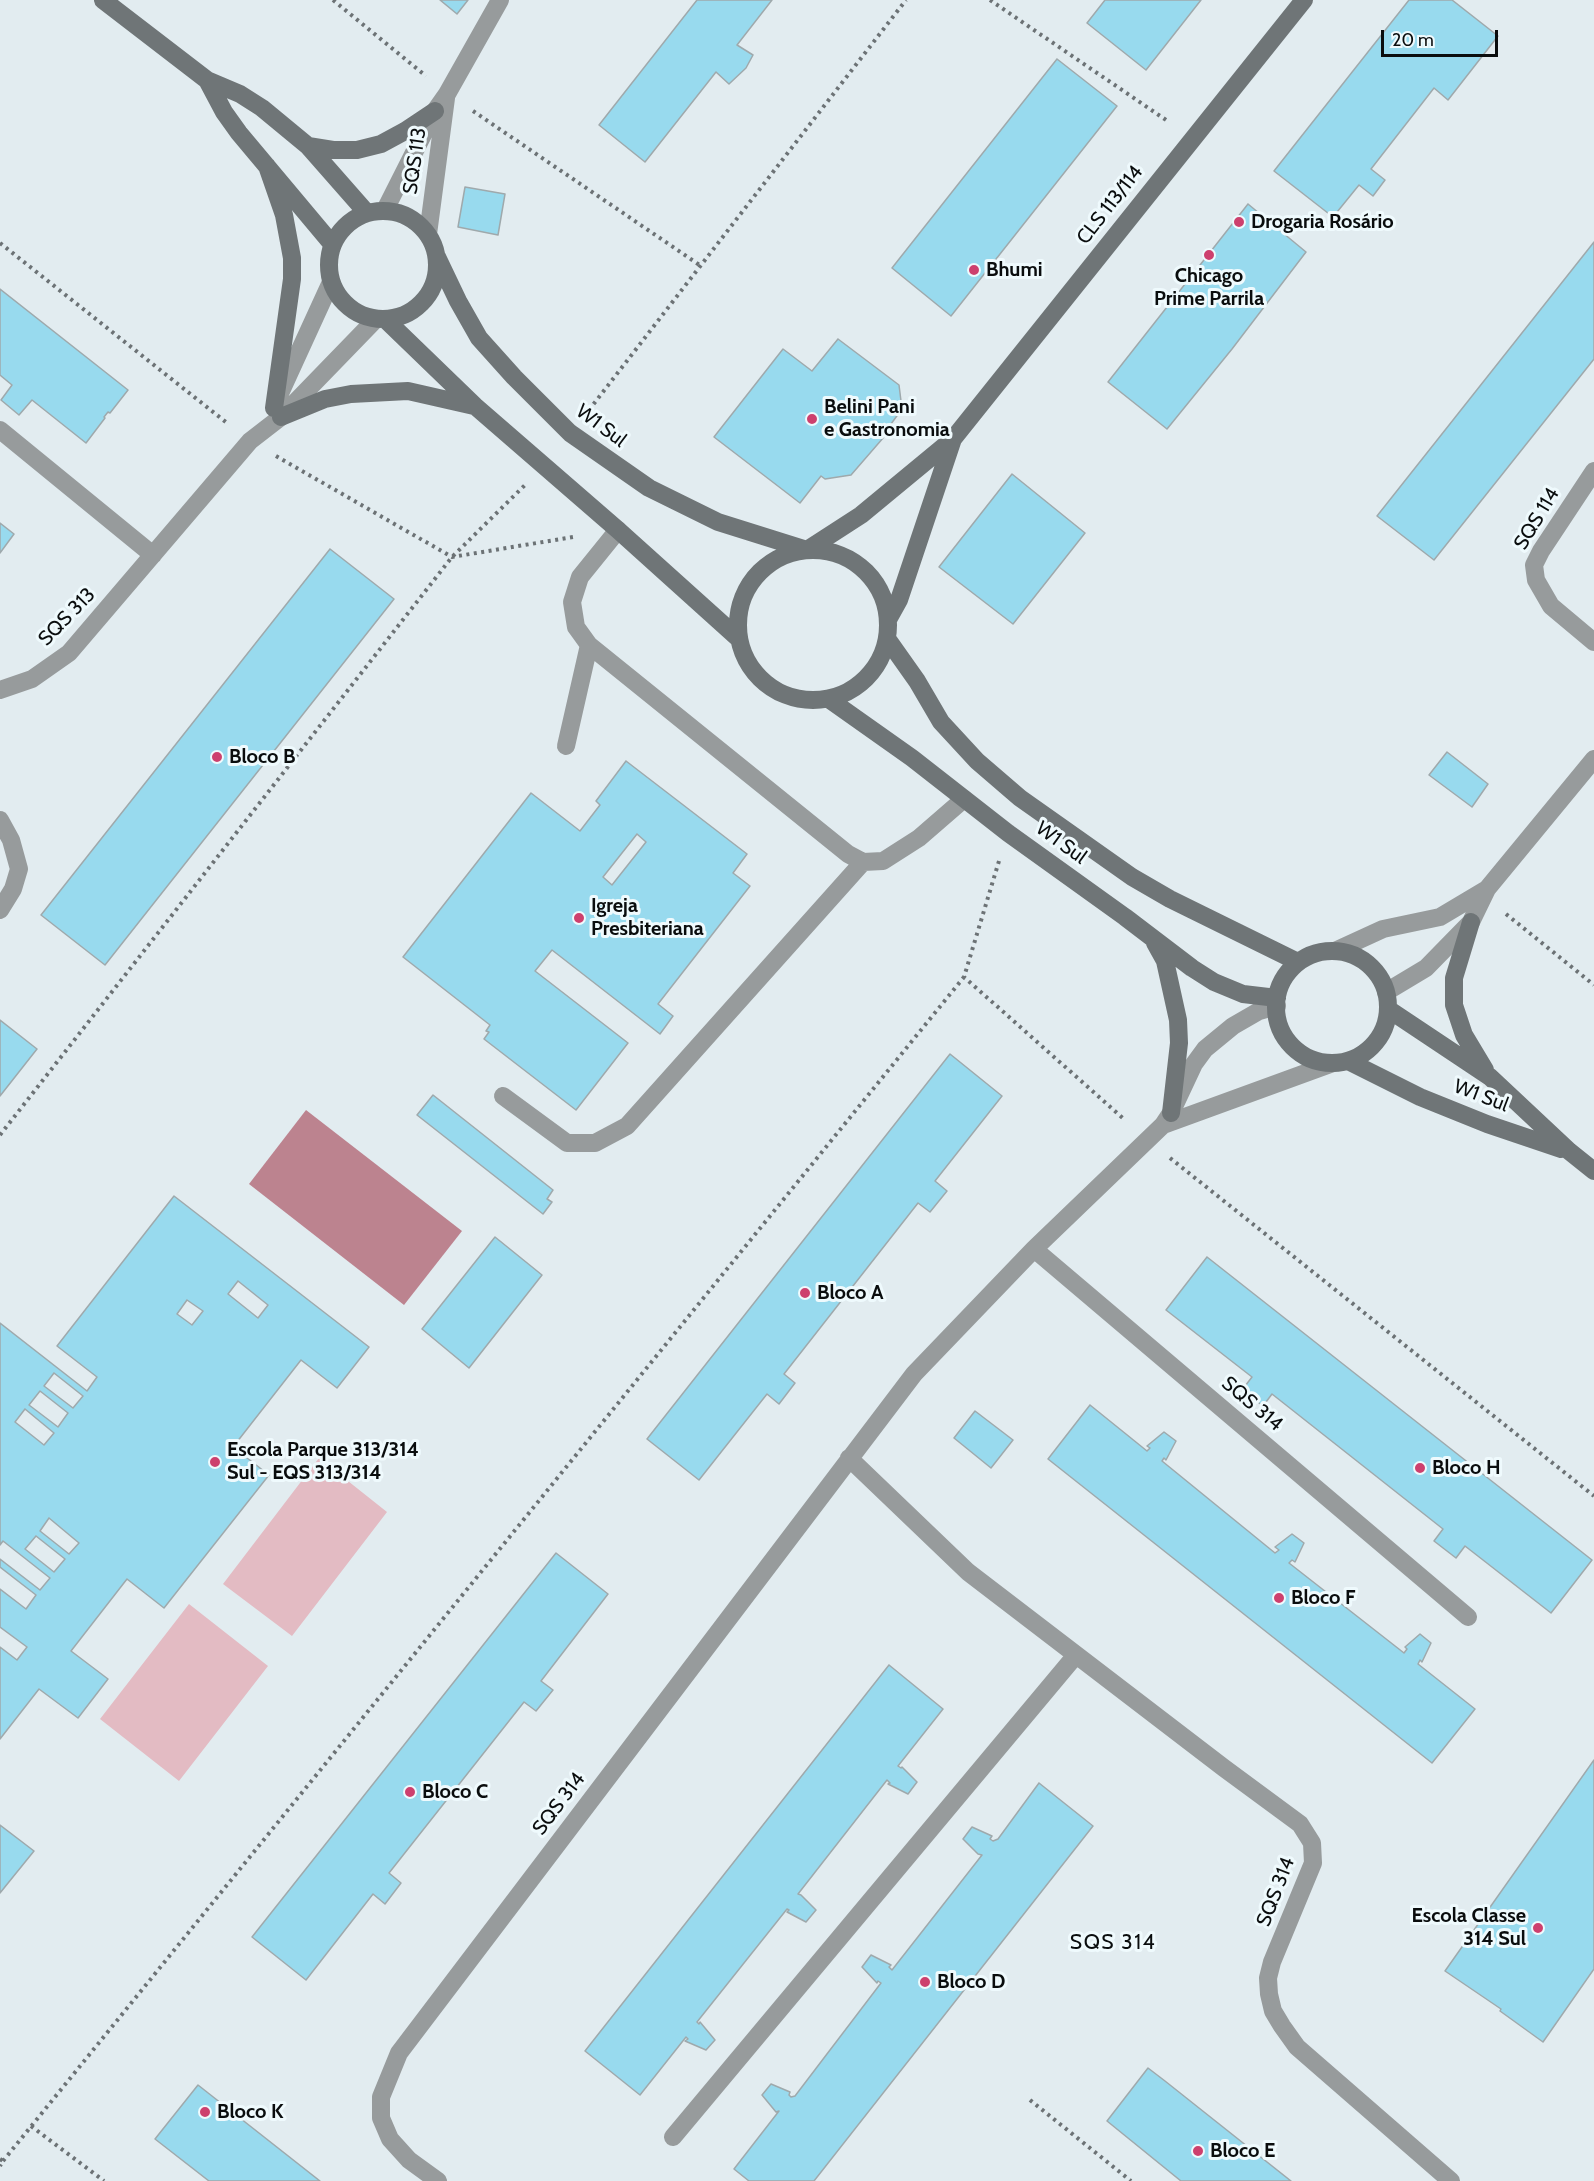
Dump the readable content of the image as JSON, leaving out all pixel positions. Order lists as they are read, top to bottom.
{
  "streets": {
    "street": [
      "SQS 113",
      "CLS 113/114",
      "W1 Sul",
      "SQS 114",
      "SQS 313",
      "SQS 314"
    ]
  },
  "crossings": [
    ["SQS 113", "W1 Sul"],
    ["SQS 113", "SQS 313"],
    ["CLS 113/114", "W1 Sul"],
    ["W1 Sul", "SQS 313"],
    ["W1 Sul", "SQS 314"]
  ],
  "districts": ["SQS 314"],
  "places": [
    "Drogaria Rosário",
    "Chicago Prime Parrila",
    "Bhumi",
    "Belini Pani e Gastronomia",
    "Bloco B",
    "Igreja Presbiteriana",
    "Bloco A",
    "Escola Parque 313/314 Sul - EQS 313/314",
    "Bloco H",
    "Bloco F",
    "Bloco C",
    "Escola Classe 314 Sul",
    "Bloco D",
    "Bloco K",
    "Bloco E"
  ],
  "scale_bar": "20 m"
}
